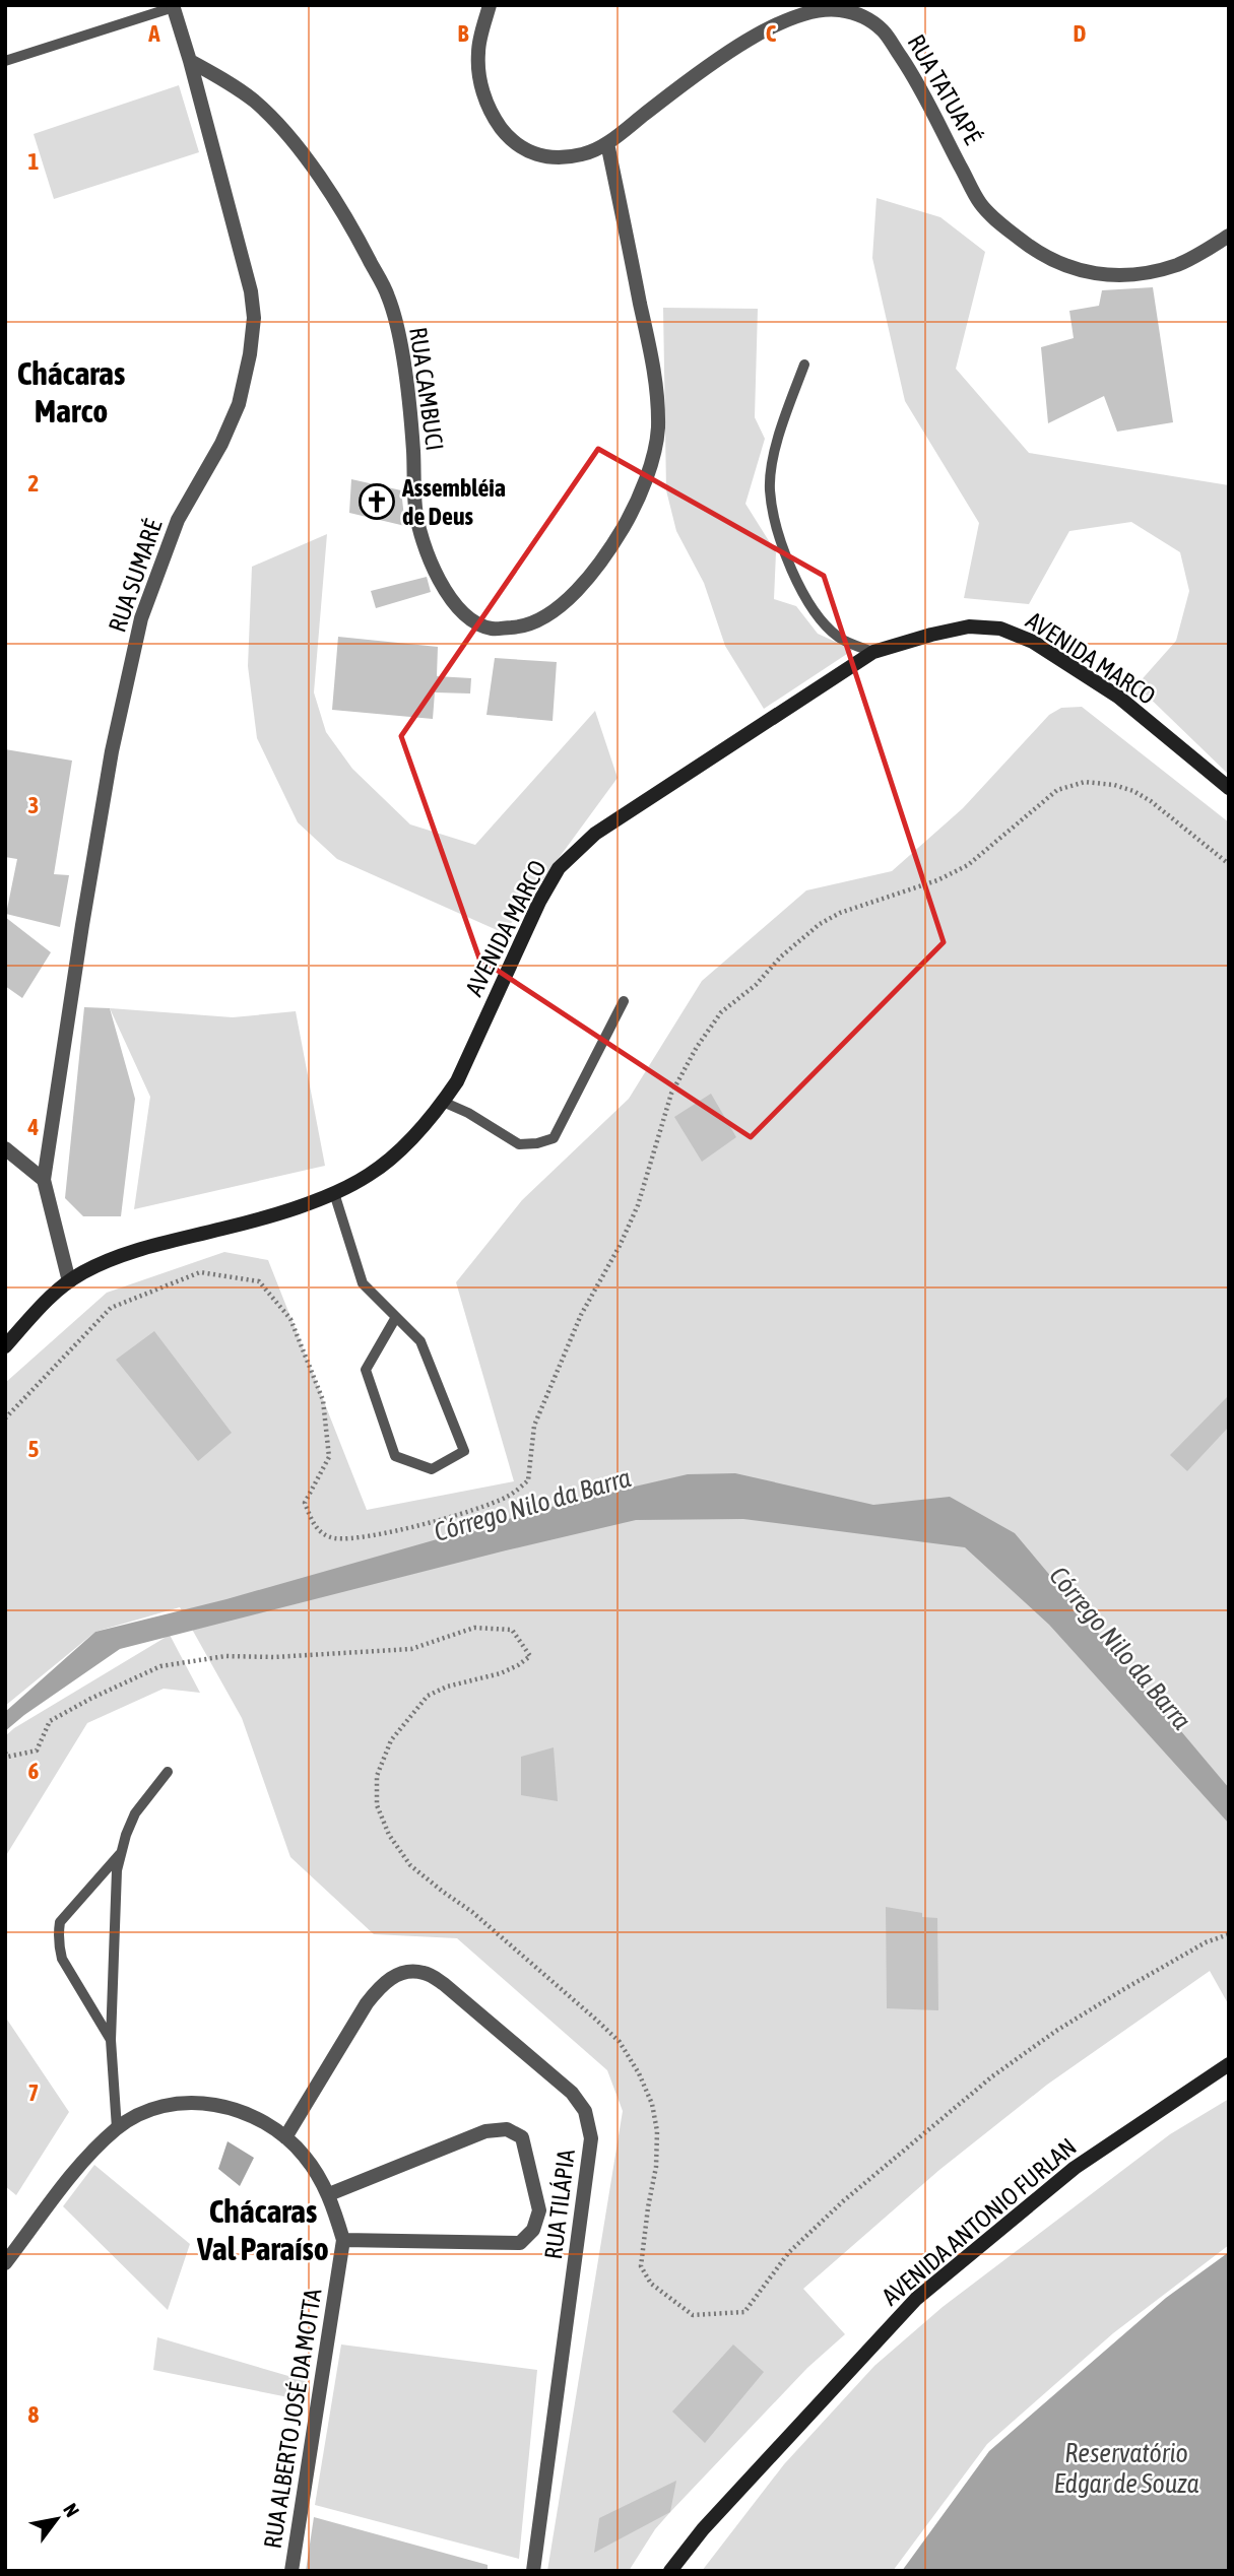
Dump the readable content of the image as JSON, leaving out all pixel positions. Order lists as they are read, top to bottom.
{
  "streets": {
    "main road": ["AVENIDA MARCO", "AVENIDA ANTONIO FURLAN"],
    "street": [
      "RUA TATUAPÉ",
      "RUA CAMBUCI",
      "RUA SUMARÉ",
      "RUA TILÁPIA",
      "RUA ALBERTO JOSÉ DA MOTTA"
    ]
  },
  "crossings": [
    ["RUA TATUAPÉ", "RUA CAMBUCI"],
    ["RUA CAMBUCI", "RUA SUMARÉ"],
    ["RUA TILÁPIA", "RUA ALBERTO JOSÉ DA MOTTA"]
  ],
  "districts": ["Chácaras Marco", "Chácaras Val Paraíso"],
  "water": ["Córrego Nilo da Barra", "Reservatório Edgar de Souza"],
  "places": {
    "church": ["Assembléia de Deus"]
  },
  "north": "top right",
  "grid": {
    "columns": [
      "A",
      "B",
      "C",
      "D"
    ],
    "rows": [
      "1",
      "2",
      "3",
      "4",
      "5",
      "6",
      "7",
      "8"
    ]
  }
}
